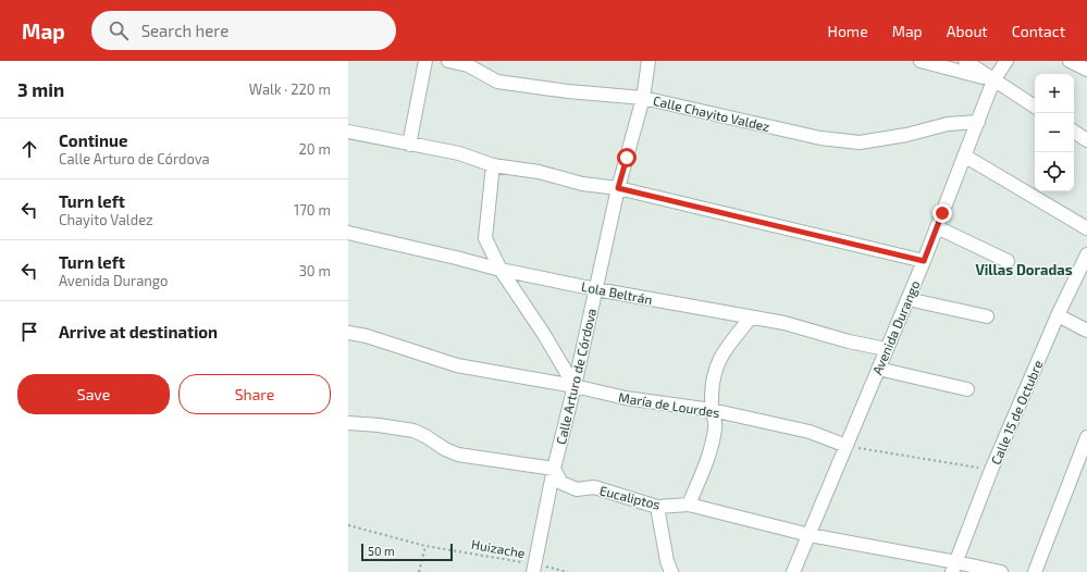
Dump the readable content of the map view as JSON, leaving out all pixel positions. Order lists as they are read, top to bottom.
{
  "streets": {
    "street": [
      "Calle Chayito Valdez",
      "Lola Beltrán",
      "Avenida Durango",
      "Calle Arturo de Córdova",
      "María de Lourdes",
      "Calle 15 de Octubre",
      "Eucaliptos"
    ],
    "path": ["Huizache"]
  },
  "crossings": [
    ["Calle Chayito Valdez", "Avenida Durango"],
    ["Calle Chayito Valdez", "Calle Arturo de Córdova"],
    ["Lola Beltrán", "Avenida Durango"],
    ["Lola Beltrán", "Calle Arturo de Córdova"],
    ["Avenida Durango", "María de Lourdes"],
    ["Avenida Durango", "Eucaliptos"],
    ["Calle Arturo de Córdova", "María de Lourdes"],
    ["Calle Arturo de Córdova", "Eucaliptos"],
    ["Calle Arturo de Córdova", "Huizache"],
    ["Calle 15 de Octubre", "Eucaliptos"]
  ],
  "districts": ["Villas Doradas"],
  "scale_bar": "50 m",
  "page": {
    "header": "Map",
    "search": "Search here",
    "nav": [
      "Home",
      "Map",
      "About",
      "Contact"
    ],
    "heading": ["3 min", "Walk · 220 m"],
    "map_buttons": ["+", "−"],
    "list": [
      ["Continue", "Calle Arturo de Córdova", "20 m"],
      ["Turn left", "Chayito Valdez", "170 m"],
      ["Turn left", "Avenida Durango", "30 m"],
      "Arrive at destination"
    ],
    "buttons": ["Save", "Share"],
    "scale": "50 m"
  }
}
